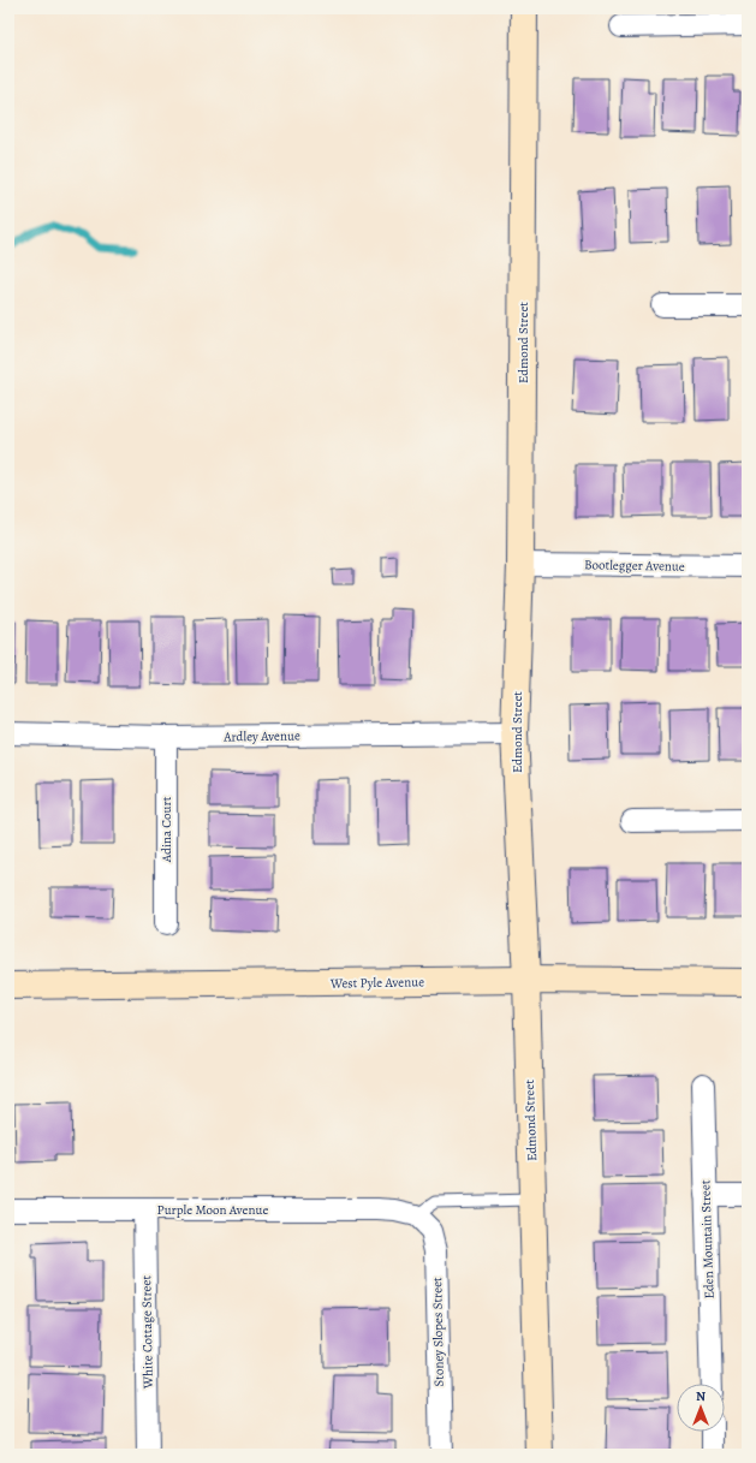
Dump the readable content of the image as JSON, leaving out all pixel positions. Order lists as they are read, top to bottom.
{
  "streets": {
    "street": [
      "Edmond Street",
      "Bootlegger Avenue",
      "Ardley Avenue",
      "Adina Court",
      "West Pyle Avenue",
      "Purple Moon Avenue",
      "Eden Mountain Street",
      "White Cottage Street",
      "Stoney Slopes Street"
    ]
  },
  "crossings": [
    ["Edmond Street", "Bootlegger Avenue"],
    ["Edmond Street", "Ardley Avenue"],
    ["Edmond Street", "West Pyle Avenue"],
    ["Ardley Avenue", "Adina Court"],
    ["Purple Moon Avenue", "White Cottage Street"],
    ["Purple Moon Avenue", "Stoney Slopes Street"]
  ],
  "north": "top"
}
